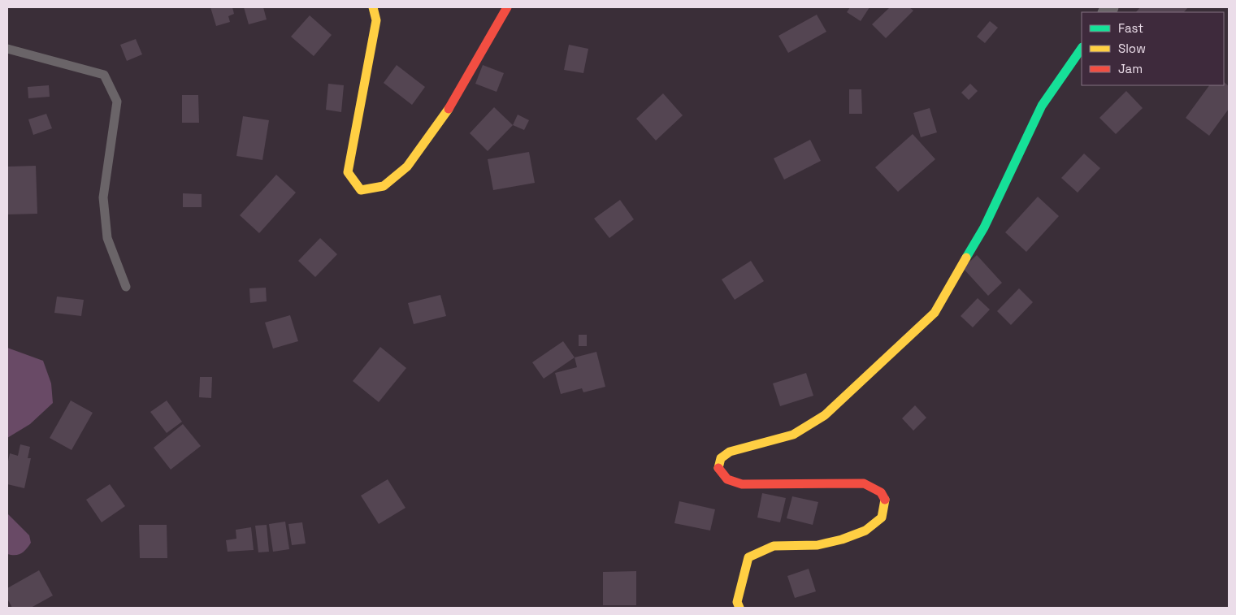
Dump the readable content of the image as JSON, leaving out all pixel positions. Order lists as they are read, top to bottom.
{
  "legend": ["Fast", "Slow", "Jam"]
}
